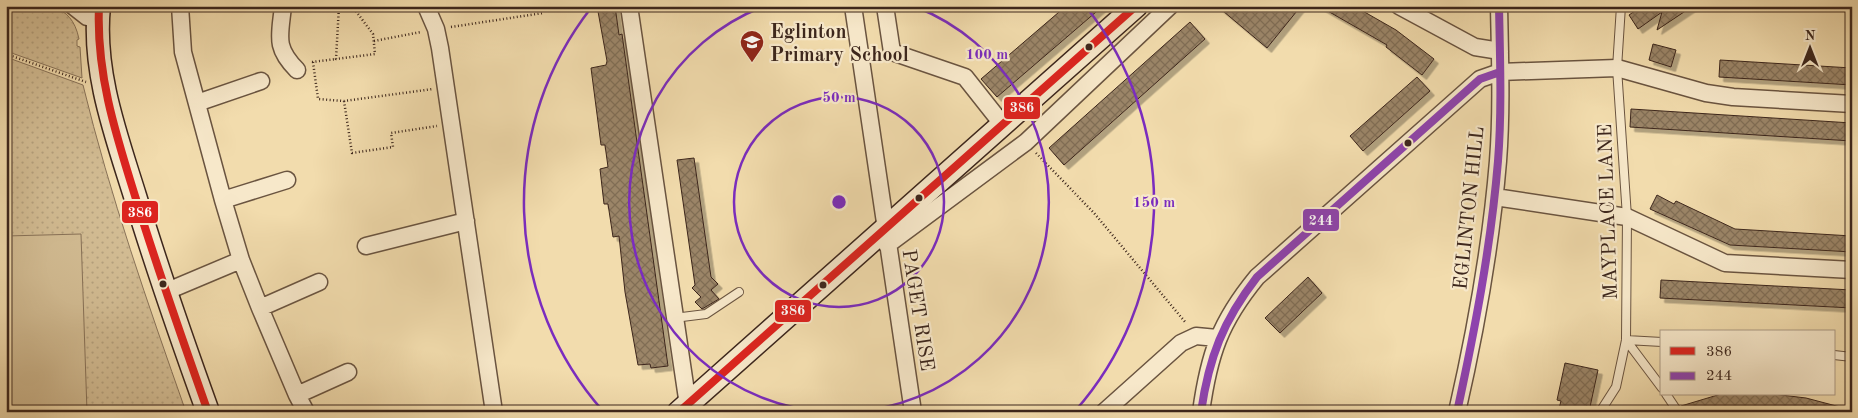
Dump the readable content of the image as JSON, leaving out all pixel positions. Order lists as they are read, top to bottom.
{
  "streets": {
    "street": ["EGLINTON HILL", "PAGET RISE"],
    "lane": ["MAYPLACE LANE"]
  },
  "places": {
    "school or university": ["Eglinton Primary School"]
  },
  "lines": ["transit line 386", "transit line 244"],
  "legend": ["386", "244"],
  "north": "top",
  "rings": ["100 m", "50 m", "150 m"]
}
